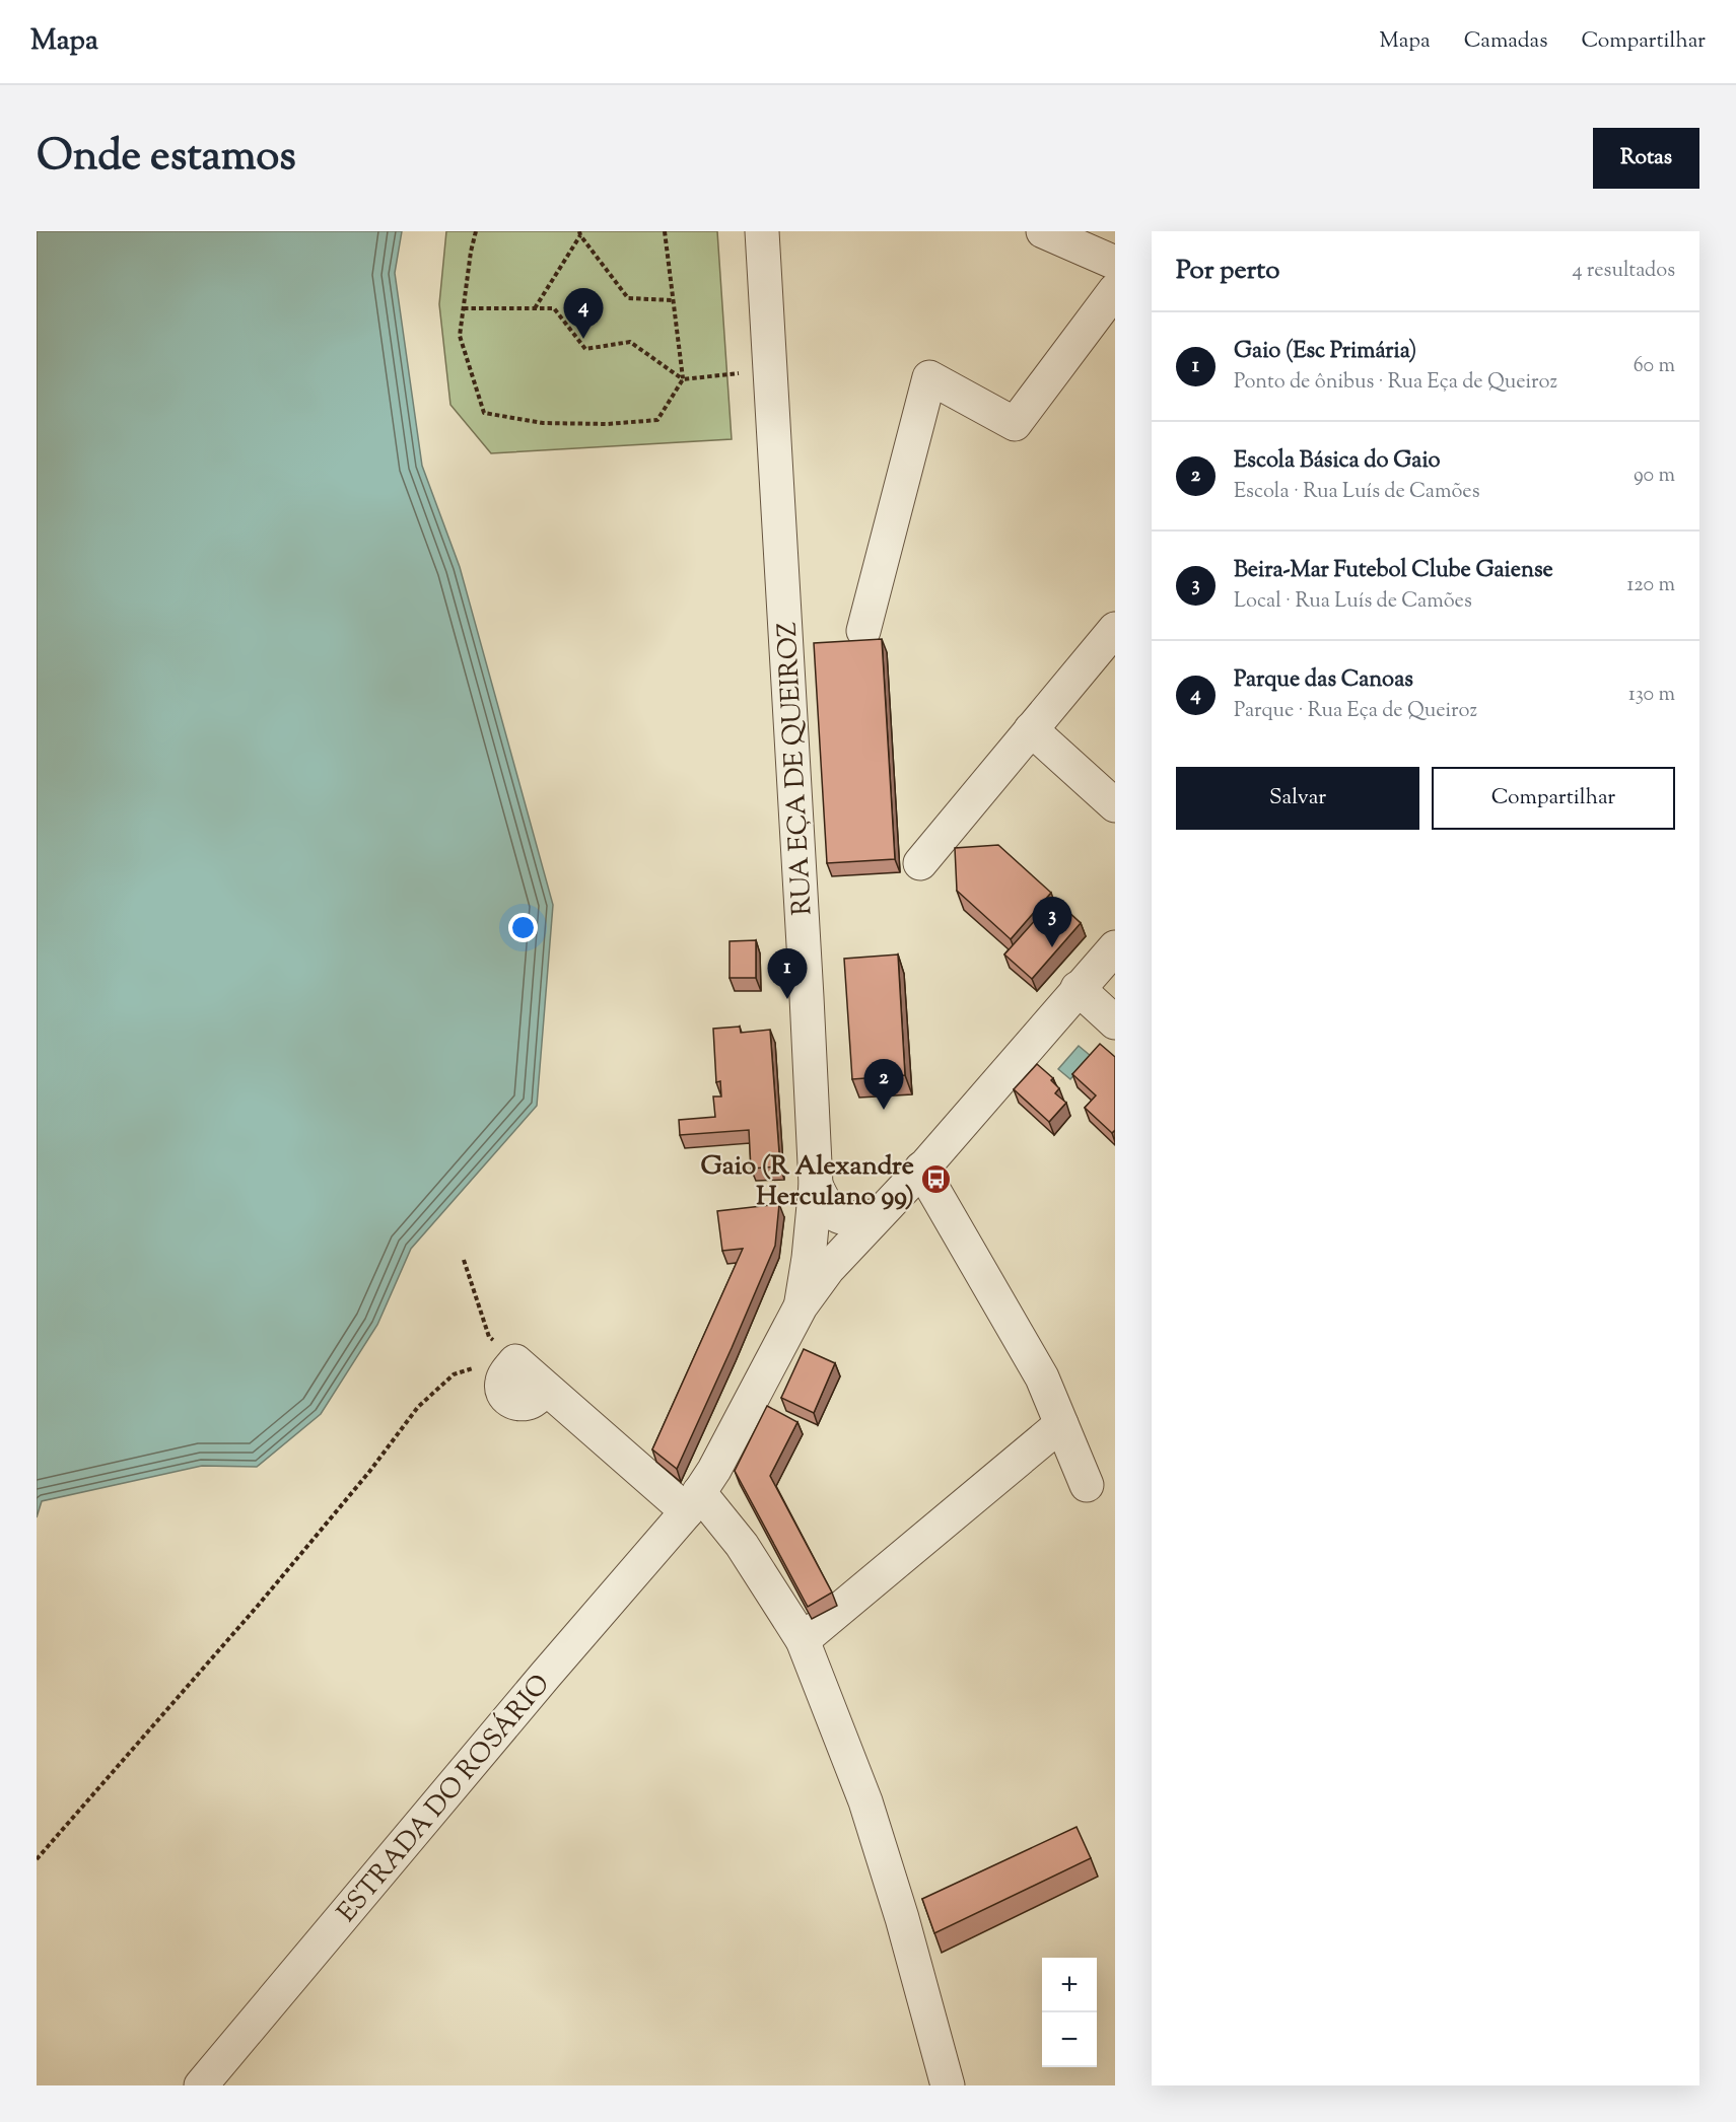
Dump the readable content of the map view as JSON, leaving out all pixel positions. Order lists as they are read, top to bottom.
{
  "streets": {
    "street": ["RUA EÇA DE QUEIROZ", "ESTRADA DO ROSÁRIO"]
  },
  "crossings": [
    ["RUA EÇA DE QUEIROZ", "ESTRADA DO ROSÁRIO"]
  ],
  "places": {
    "bus stop": ["Gaio (R Alexandre Herculano 99)"]
  },
  "page": {
    "header": "Mapa",
    "nav": ["Mapa", "Camadas", "Compartilhar"],
    "title": "Onde estamos",
    "buttons": [
      "Rotas",
      ["Salvar", "Compartilhar"]
    ],
    "heading": ["Por perto", "4 resultados"],
    "pins": [
      "4",
      "3",
      "1",
      "2"
    ],
    "list": [
      {
        "mark": "1",
        "name": "Gaio (Esc Primária)",
        "note": "Ponto de ônibus · Rua Eça de Queiroz",
        "value": "60 m"
      },
      {
        "mark": "2",
        "name": "Escola Básica do Gaio",
        "note": "Escola · Rua Luís de Camões",
        "value": "90 m"
      },
      {
        "mark": "3",
        "name": "Beira-Mar Futebol Clube Gaiense",
        "note": "Local · Rua Luís de Camões",
        "value": "120 m"
      },
      {
        "mark": "4",
        "name": "Parque das Canoas",
        "note": "Parque · Rua Eça de Queiroz",
        "value": "130 m"
      }
    ],
    "map_buttons": ["+", "−"]
  }
}
